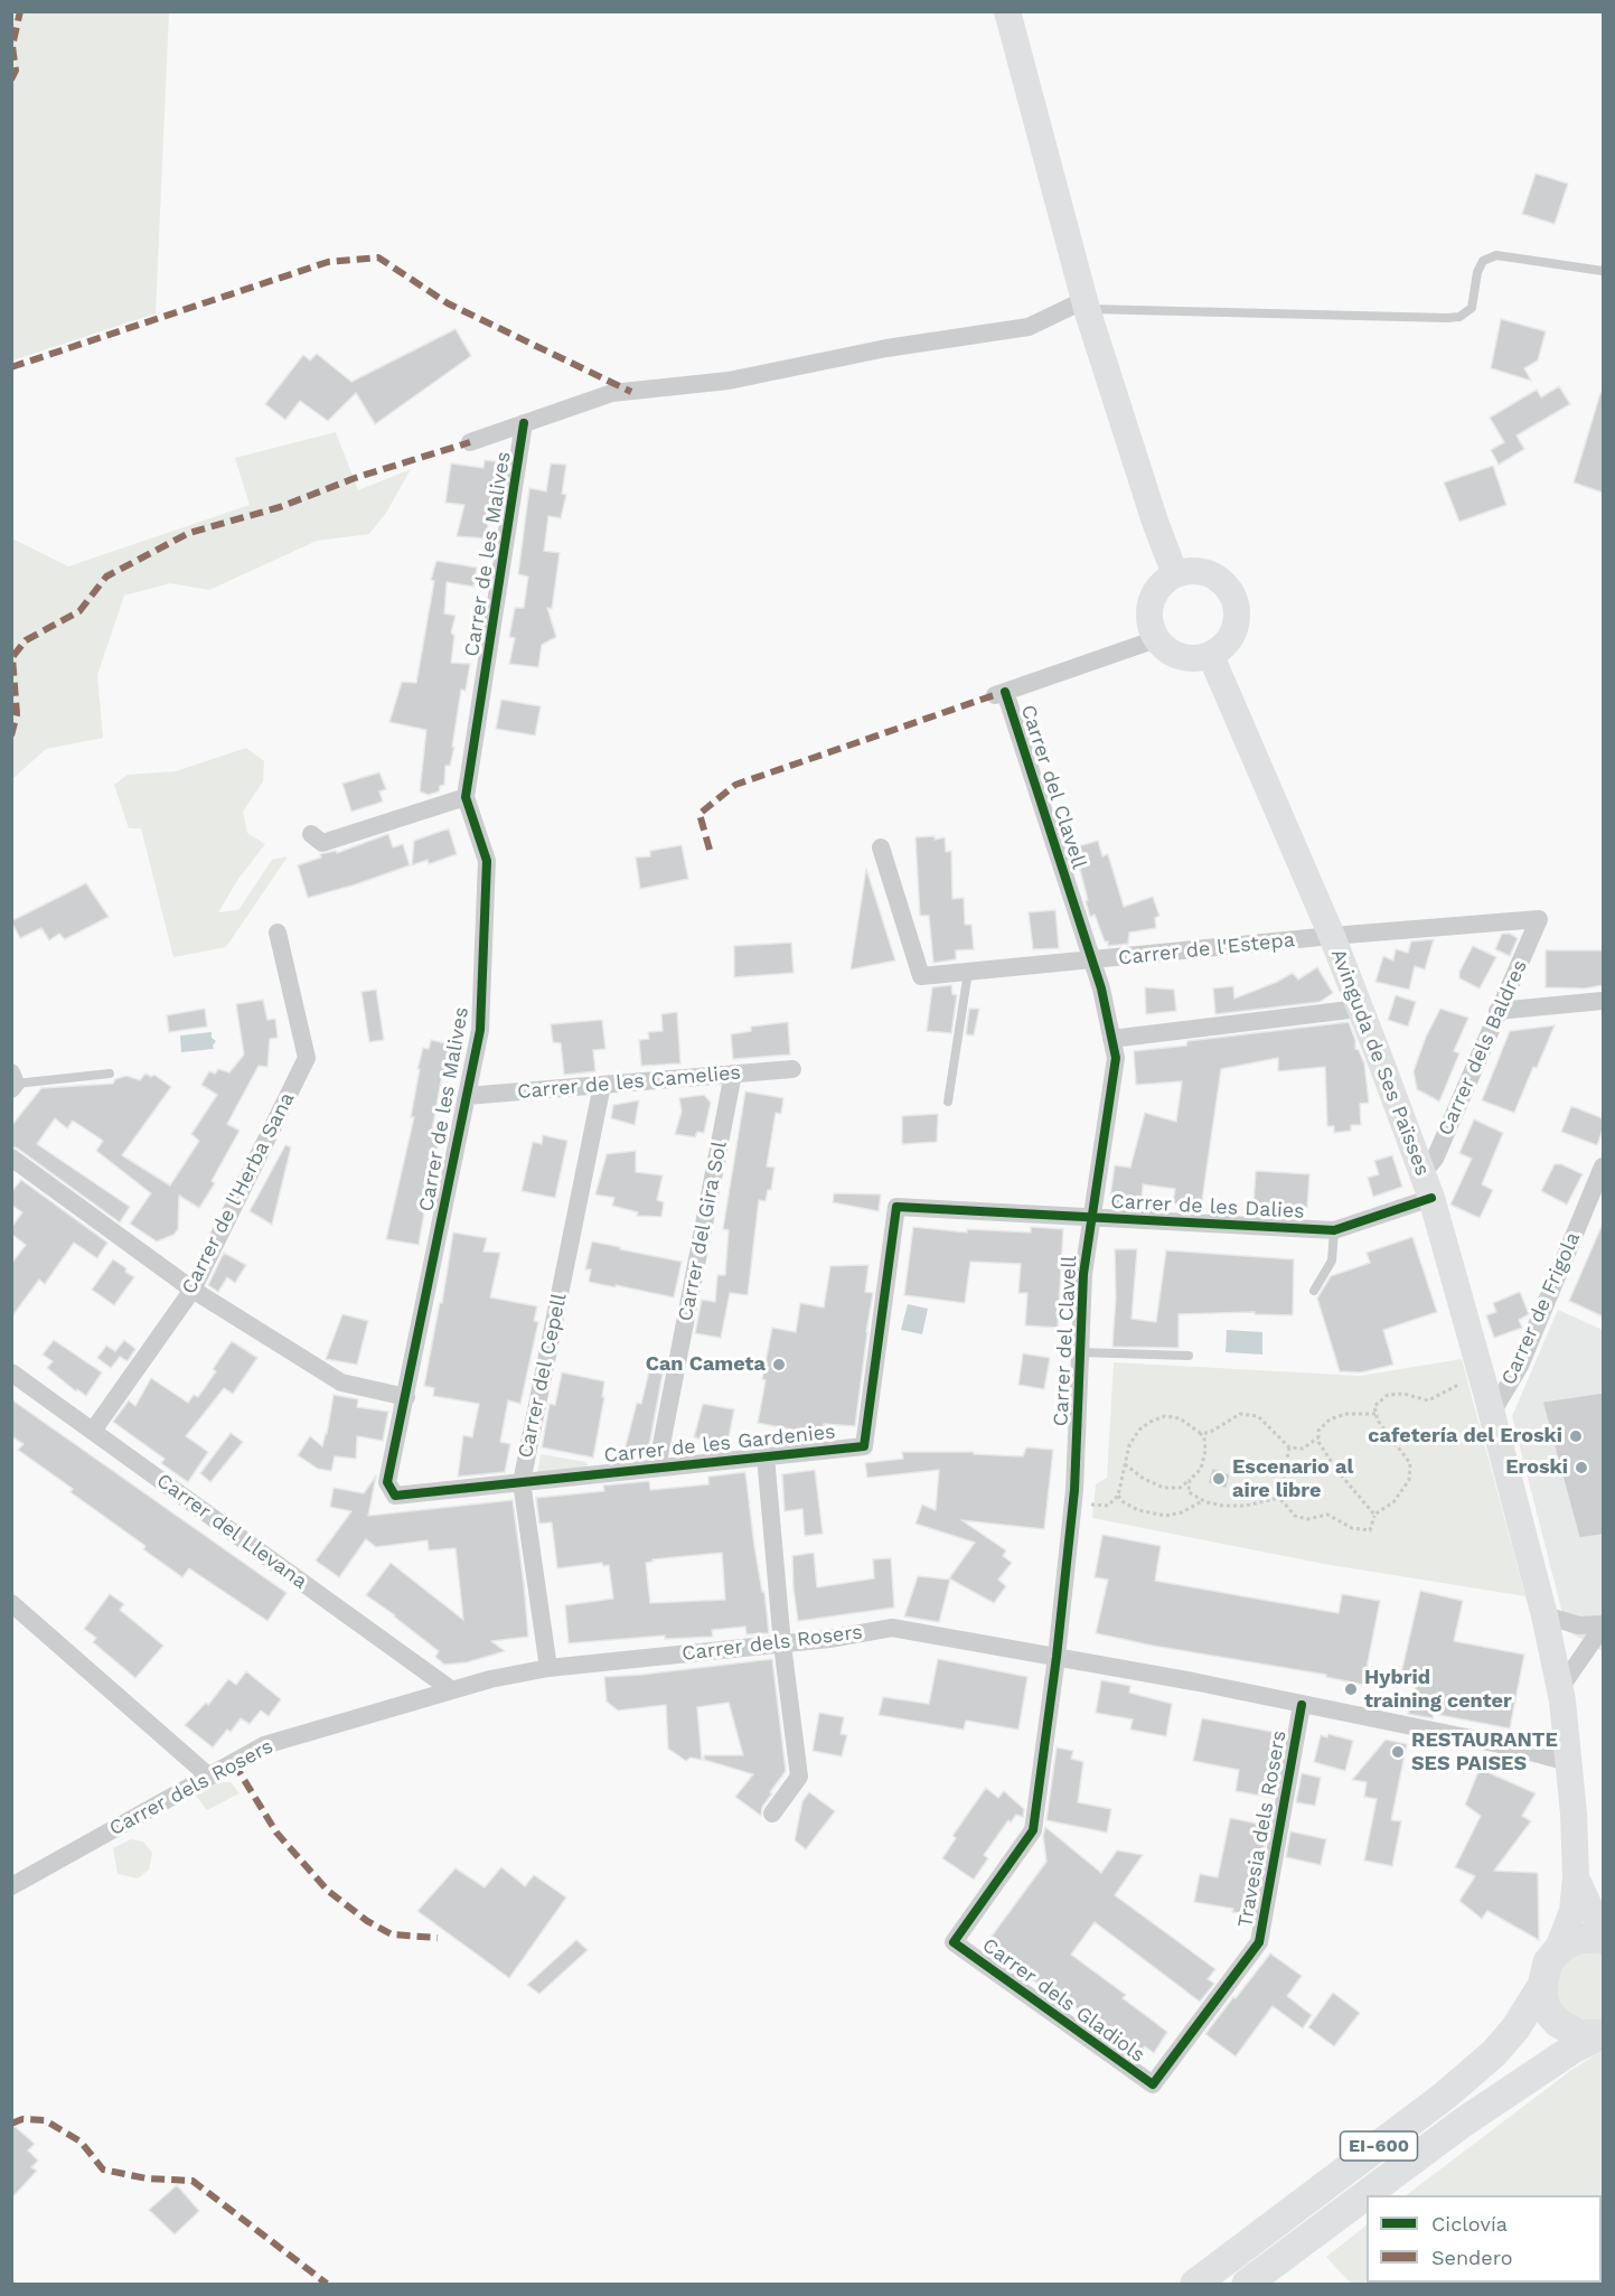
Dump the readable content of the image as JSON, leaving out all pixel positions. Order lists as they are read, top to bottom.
{
  "streets": {
    "main road": ["Avinguda de Ses Païsses", "EI-600"],
    "street": [
      "Carrer de les Malives",
      "Carrer del Clavell",
      "Carrer de l'Estepa",
      "Carrer dels Baldres",
      "Carrer de les Camelies",
      "Carrer de l'Herba Sana",
      "Carrer de les Dalies",
      "Carrer del Gira Sol",
      "Carrer de Frigola",
      "Carrer del Cepell",
      "Carrer de les Gardenies",
      "Carrer del Llevana",
      "Carrer dels Rosers",
      "Travesia dels Rosers",
      "Carrer dels Gladiols"
    ]
  },
  "crossings": [
    ["Carrer de les Malives", "Carrer de les Camelies"],
    ["Carrer de les Malives", "Carrer de les Gardenies"],
    ["Carrer del Clavell", "Carrer de l'Estepa"],
    ["Carrer del Clavell", "Avinguda de Ses Païsses"],
    ["Carrer del Clavell", "Carrer de les Dalies"],
    ["Carrer del Clavell", "Carrer dels Rosers"],
    ["Carrer del Clavell", "Carrer dels Gladiols"],
    ["Carrer de l'Estepa", "Carrer dels Baldres"],
    ["Carrer de l'Estepa", "Avinguda de Ses Païsses"],
    ["Carrer dels Baldres", "Avinguda de Ses Païsses"],
    ["Carrer dels Baldres", "Carrer de les Dalies"],
    ["Avinguda de Ses Païsses", "Carrer de les Dalies"],
    ["Avinguda de Ses Païsses", "Carrer de Frigola"],
    ["Avinguda de Ses Païsses", "Carrer dels Rosers"],
    ["Avinguda de Ses Païsses", "EI-600"],
    ["Carrer de les Camelies", "Carrer del Gira Sol"],
    ["Carrer de les Camelies", "Carrer del Cepell"],
    ["Carrer de l'Herba Sana", "Carrer del Llevana"],
    ["Carrer de les Dalies", "Carrer de les Gardenies"],
    ["Carrer del Gira Sol", "Carrer de les Gardenies"],
    ["Carrer del Cepell", "Carrer de les Gardenies"],
    ["Carrer del Cepell", "Carrer dels Rosers"],
    ["Carrer del Llevana", "Carrer dels Rosers"],
    ["Carrer dels Rosers", "Travesia dels Rosers"],
    ["Travesia dels Rosers", "Carrer dels Gladiols"]
  ],
  "places": [
    "Can Cameta",
    "cafetería del Eroski",
    "Eroski",
    "Escenario al aire libre",
    "Hybrid training center",
    "RESTAURANTE SES PAISES"
  ],
  "legend": ["Ciclovía", "Sendero"]
}
